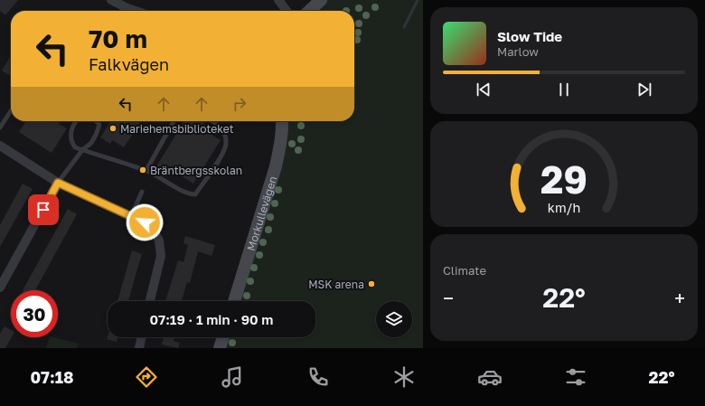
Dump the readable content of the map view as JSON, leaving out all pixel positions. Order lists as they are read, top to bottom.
{
  "streets": {
    "street": ["Morkullevägen"]
  },
  "places": ["Mariehemsbiblioteket", "Bräntbergsskolan", "MSK arena"],
  "page": {
    "turn": ["70 m", "Falkvägen"],
    "song": ["Slow Tide", "Marlow"],
    "tile": "Climate",
    "heat": ["−", "22°", "+"],
    "limit": "30",
    "trip": "07:19 · 1 min · 90 m",
    "tabs": ["07:18", "22°"],
    "gauge": ["29", "km/h"]
  }
}
